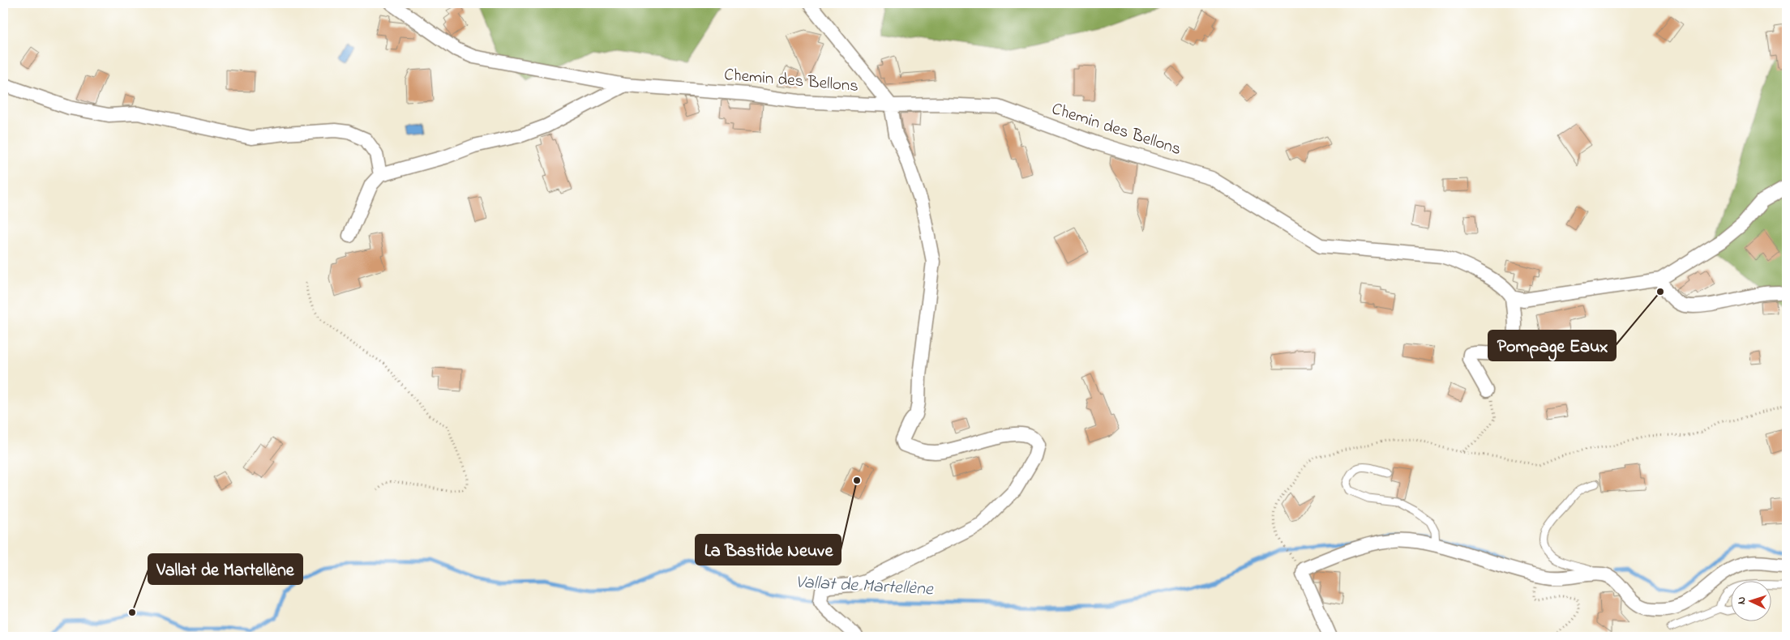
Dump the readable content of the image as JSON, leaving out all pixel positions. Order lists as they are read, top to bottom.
{
  "streets": {
    "street": ["Chemin des Bellons"]
  },
  "water": ["Vallat de Martellène"],
  "places": ["Pompage Eaux", "La Bastide Neuve", "Vallat de Martellène"],
  "north": "left"
}
